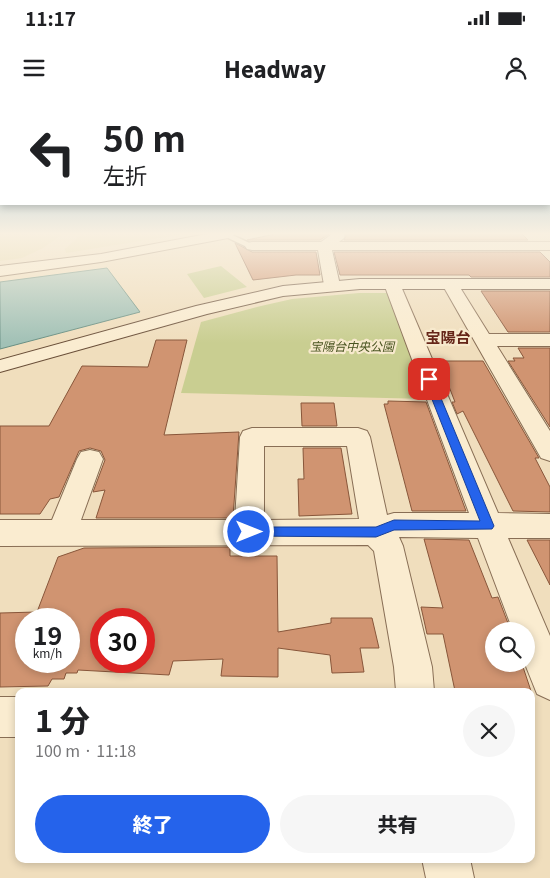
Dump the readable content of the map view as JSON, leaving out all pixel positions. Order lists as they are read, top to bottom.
{
  "districts": ["宝陽台"],
  "parks": ["宝陽台中央公園"],
  "page": {
    "status": "11:17",
    "header": "Headway",
    "turn": ["50 m", "左折"],
    "speed": "19 km/h",
    "limit": "30",
    "heading": ["1 分", "100 m · 11:18"],
    "buttons": ["終了", "共有"]
  }
}
